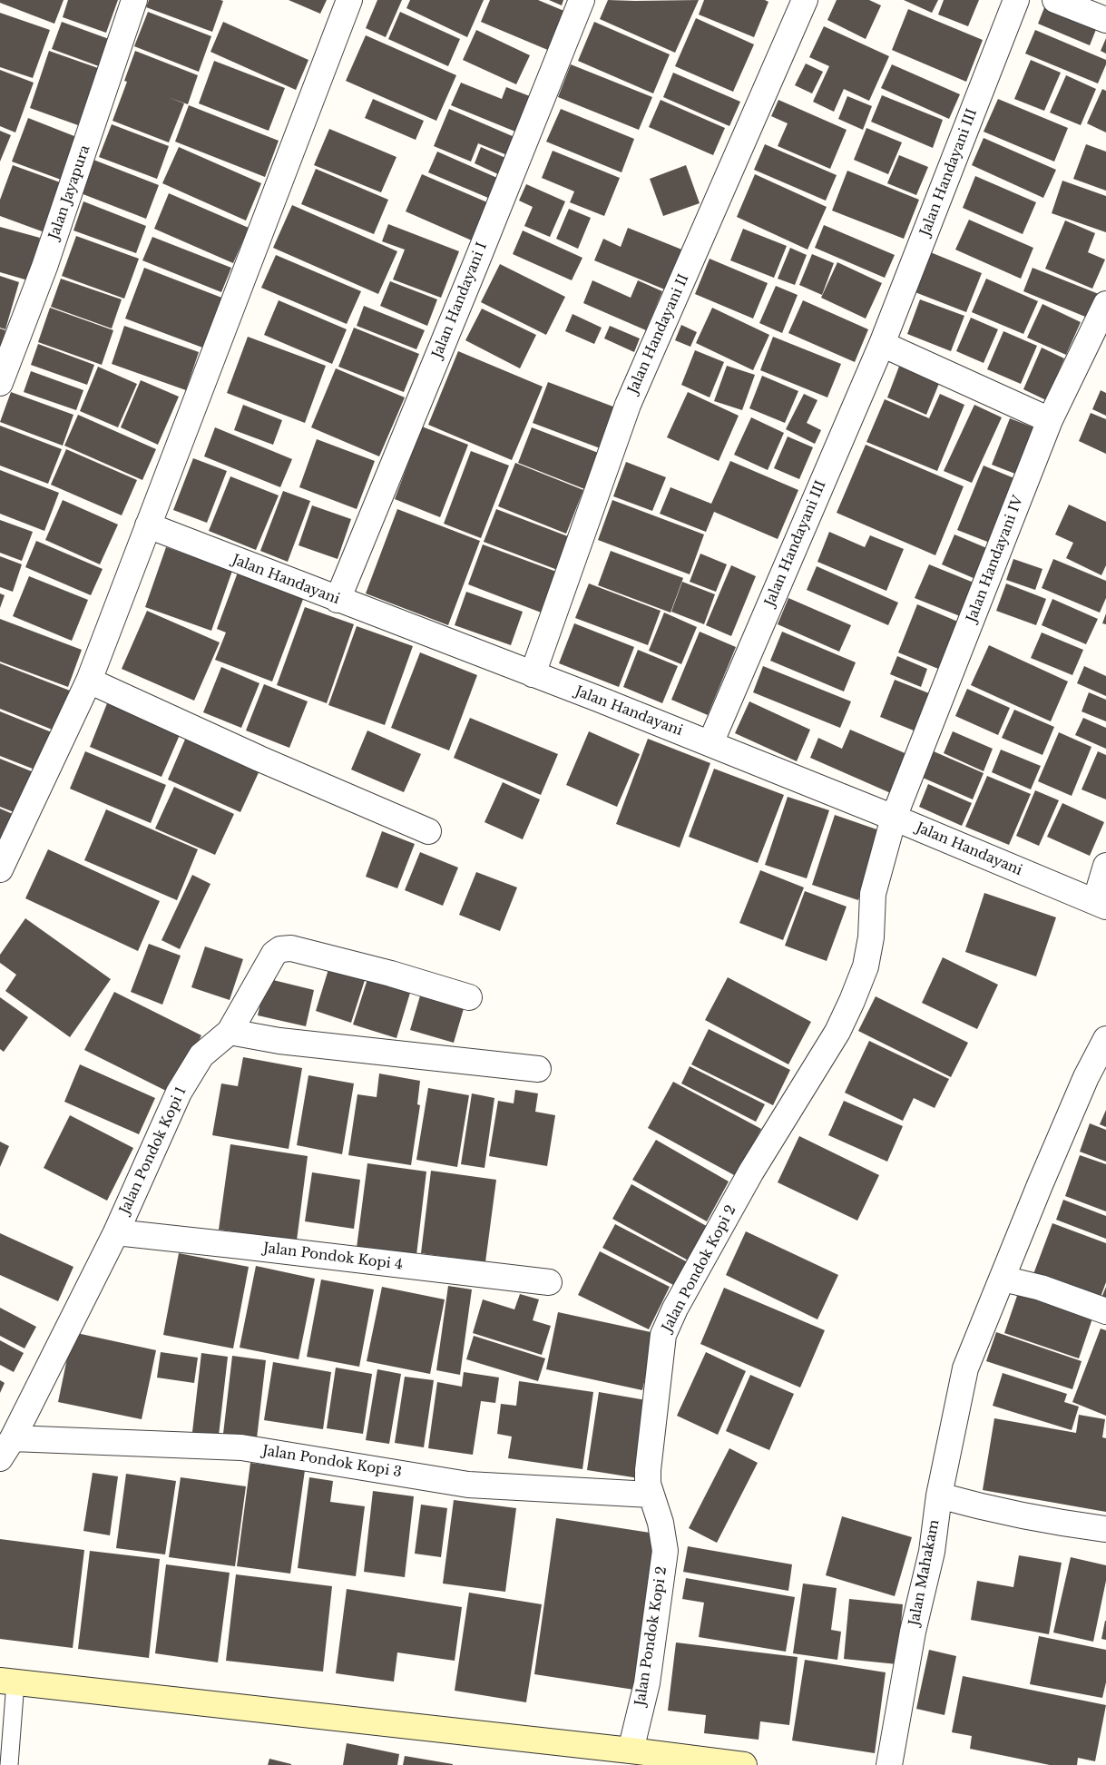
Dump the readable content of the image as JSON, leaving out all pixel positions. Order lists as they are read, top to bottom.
{
  "streets": {
    "street": [
      "Jalan Handayani III",
      "Jalan Jayapura",
      "Jalan Handayani I",
      "Jalan Handayani II",
      "Jalan Handayani IV",
      "Jalan Handayani",
      "Jalan Pondok Kopi 1",
      "Jalan Pondok Kopi 4",
      "Jalan Pondok Kopi 2",
      "Jalan Pondok Kopi 3",
      "Jalan Mahakam"
    ]
  },
  "crossings": [
    ["Jalan Handayani III", "Jalan Handayani"],
    ["Jalan Handayani I", "Jalan Handayani"],
    ["Jalan Handayani II", "Jalan Handayani"],
    ["Jalan Handayani IV", "Jalan Handayani"],
    ["Jalan Handayani IV", "Jalan Pondok Kopi 2"],
    ["Jalan Handayani", "Jalan Pondok Kopi 2"],
    ["Jalan Pondok Kopi 1", "Jalan Pondok Kopi 4"],
    ["Jalan Pondok Kopi 1", "Jalan Pondok Kopi 3"],
    ["Jalan Pondok Kopi 2", "Jalan Pondok Kopi 3"]
  ]
}
